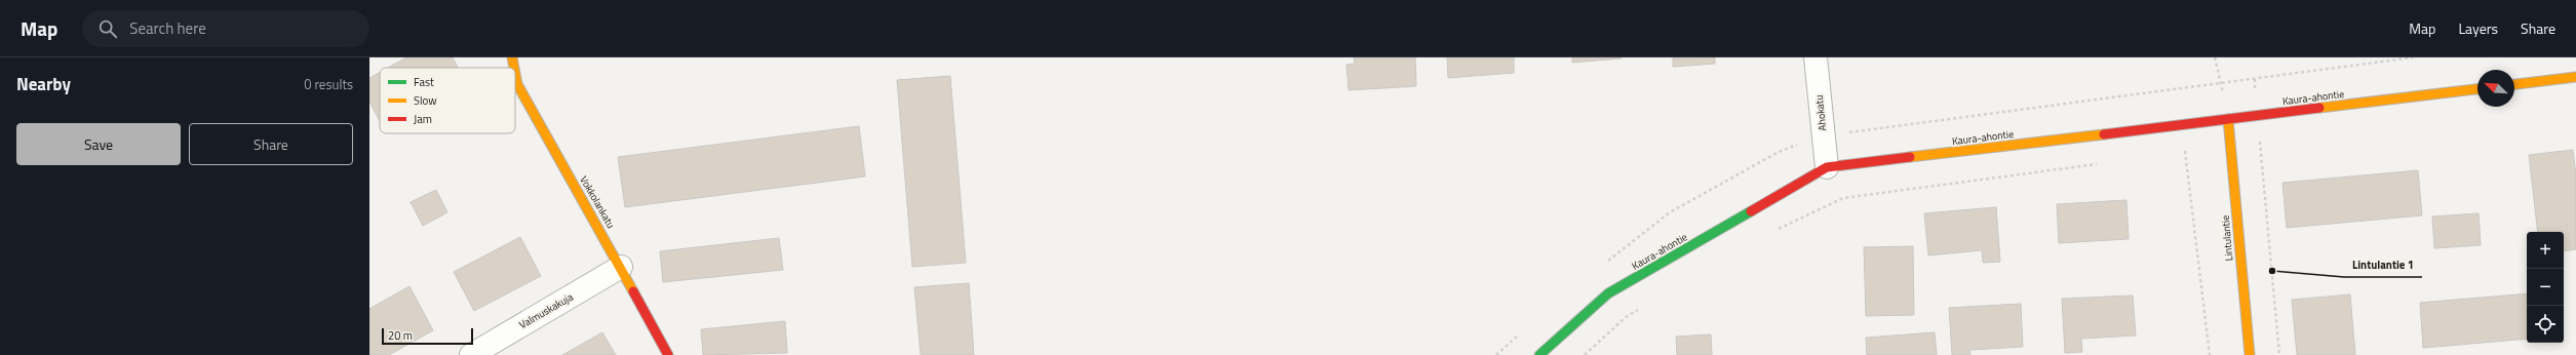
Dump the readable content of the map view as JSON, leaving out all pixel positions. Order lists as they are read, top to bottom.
{
  "streets": {
    "street": [
      "Kaura-ahontie",
      "Ahokatu",
      "Vokkolankatu",
      "Lintulantie",
      "Valmuskakuja"
    ]
  },
  "crossings": [
    ["Kaura-ahontie", "Ahokatu"],
    ["Kaura-ahontie", "Lintulantie"],
    ["Vokkolankatu", "Valmuskakuja"]
  ],
  "places": ["Lintulantie 1"],
  "legend": ["Fast", "Slow", "Jam"],
  "scale_bar": "20 m",
  "north": "top left",
  "page": {
    "header": "Map",
    "search": "Search here",
    "nav": ["Map", "Layers", "Share"],
    "heading": ["Nearby", "0 results"],
    "buttons": ["Save", "Share"],
    "map_buttons": ["+", "−"],
    "scale": "20 m"
  }
}
